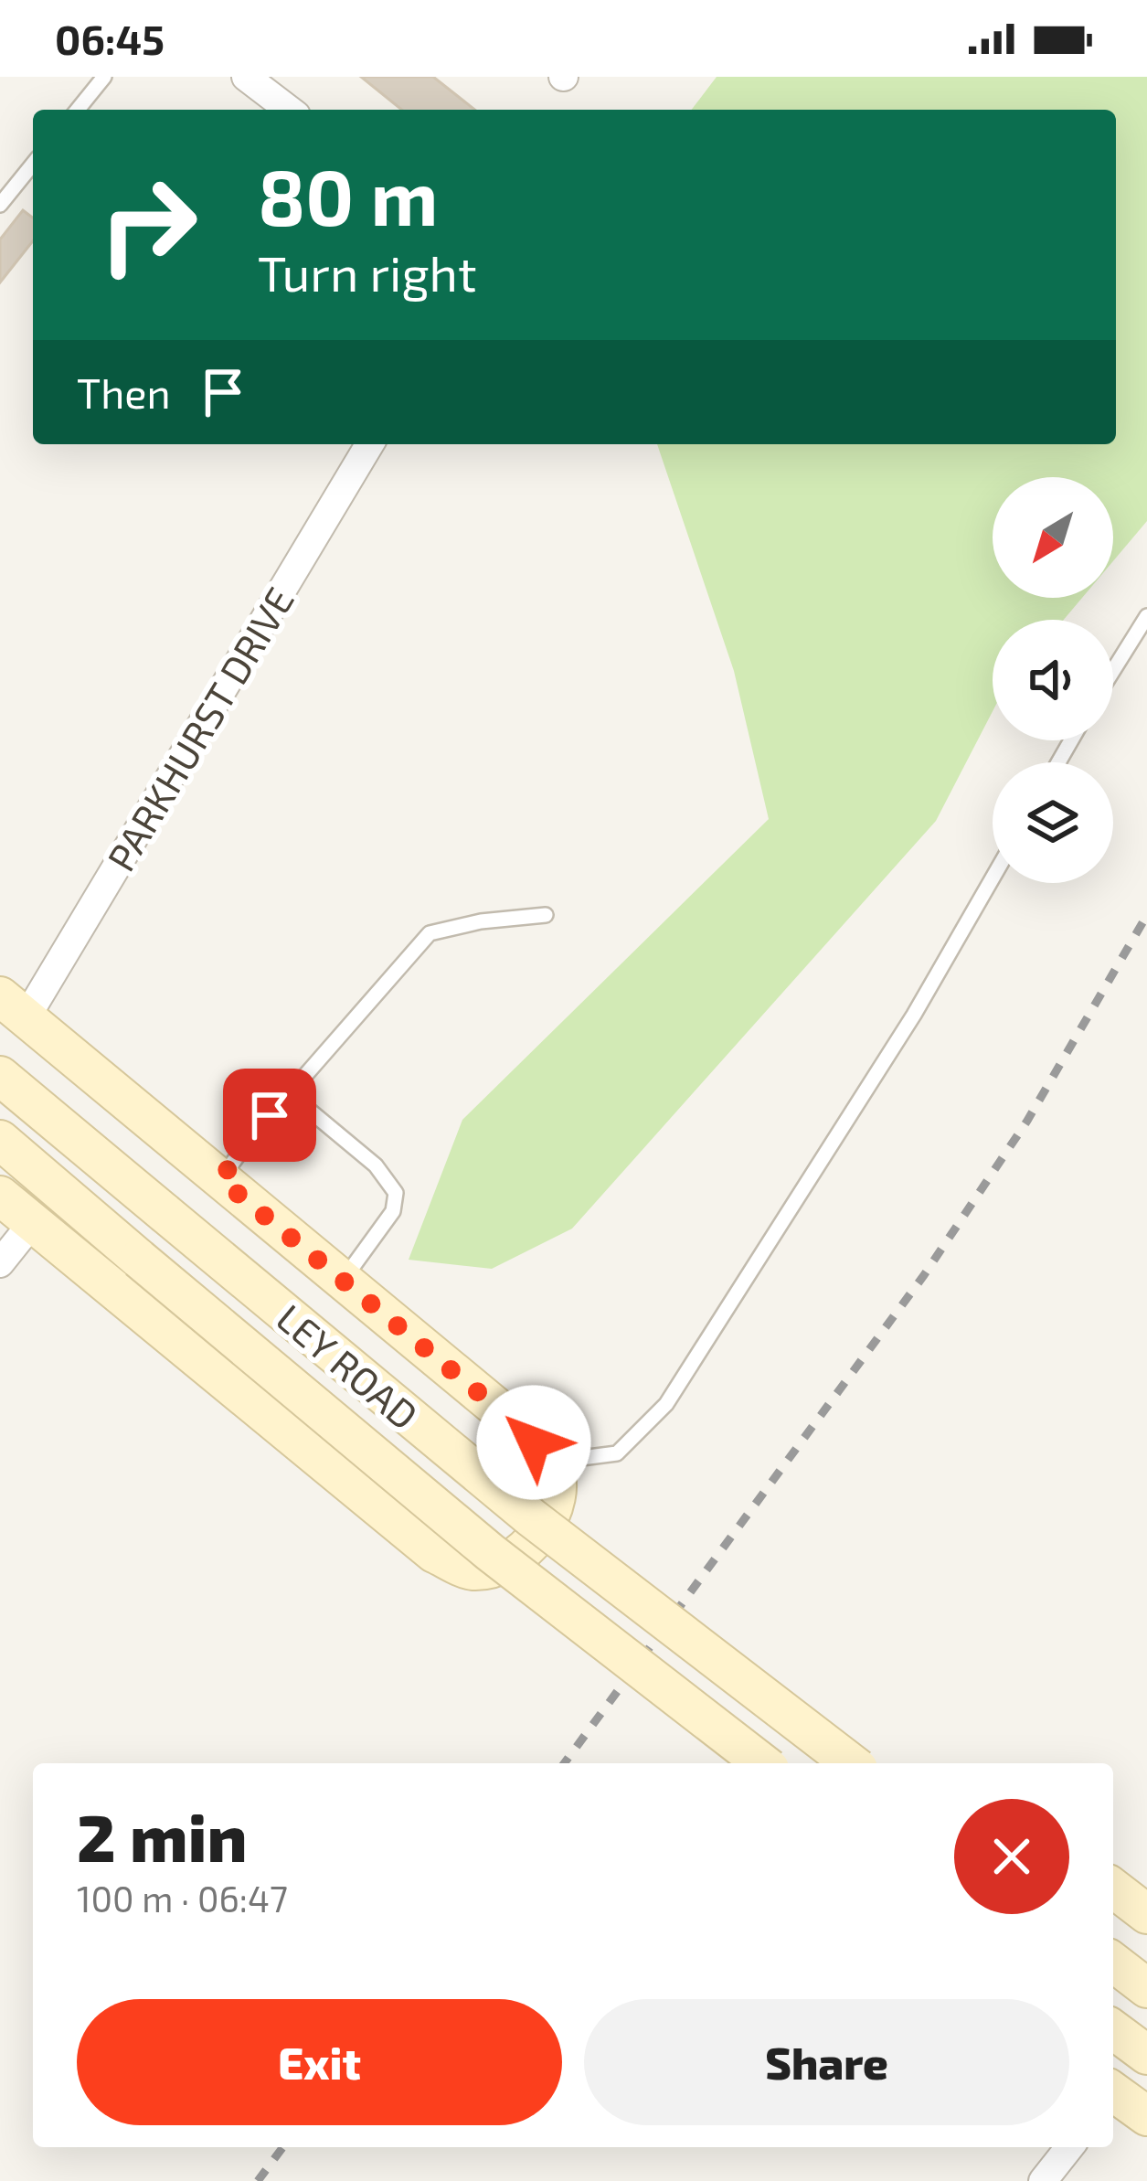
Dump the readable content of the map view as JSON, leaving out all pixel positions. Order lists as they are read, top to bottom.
{
  "streets": {
    "main road": ["LEY ROAD"],
    "street": ["PARKHURST DRIVE"]
  },
  "north": "bottom left",
  "page": {
    "status": "06:45",
    "turn": ["80 m", "Turn right"],
    "then": "Then",
    "heading": ["2 min", "100 m · 06:47"],
    "buttons": ["Exit", "Share"]
  }
}
